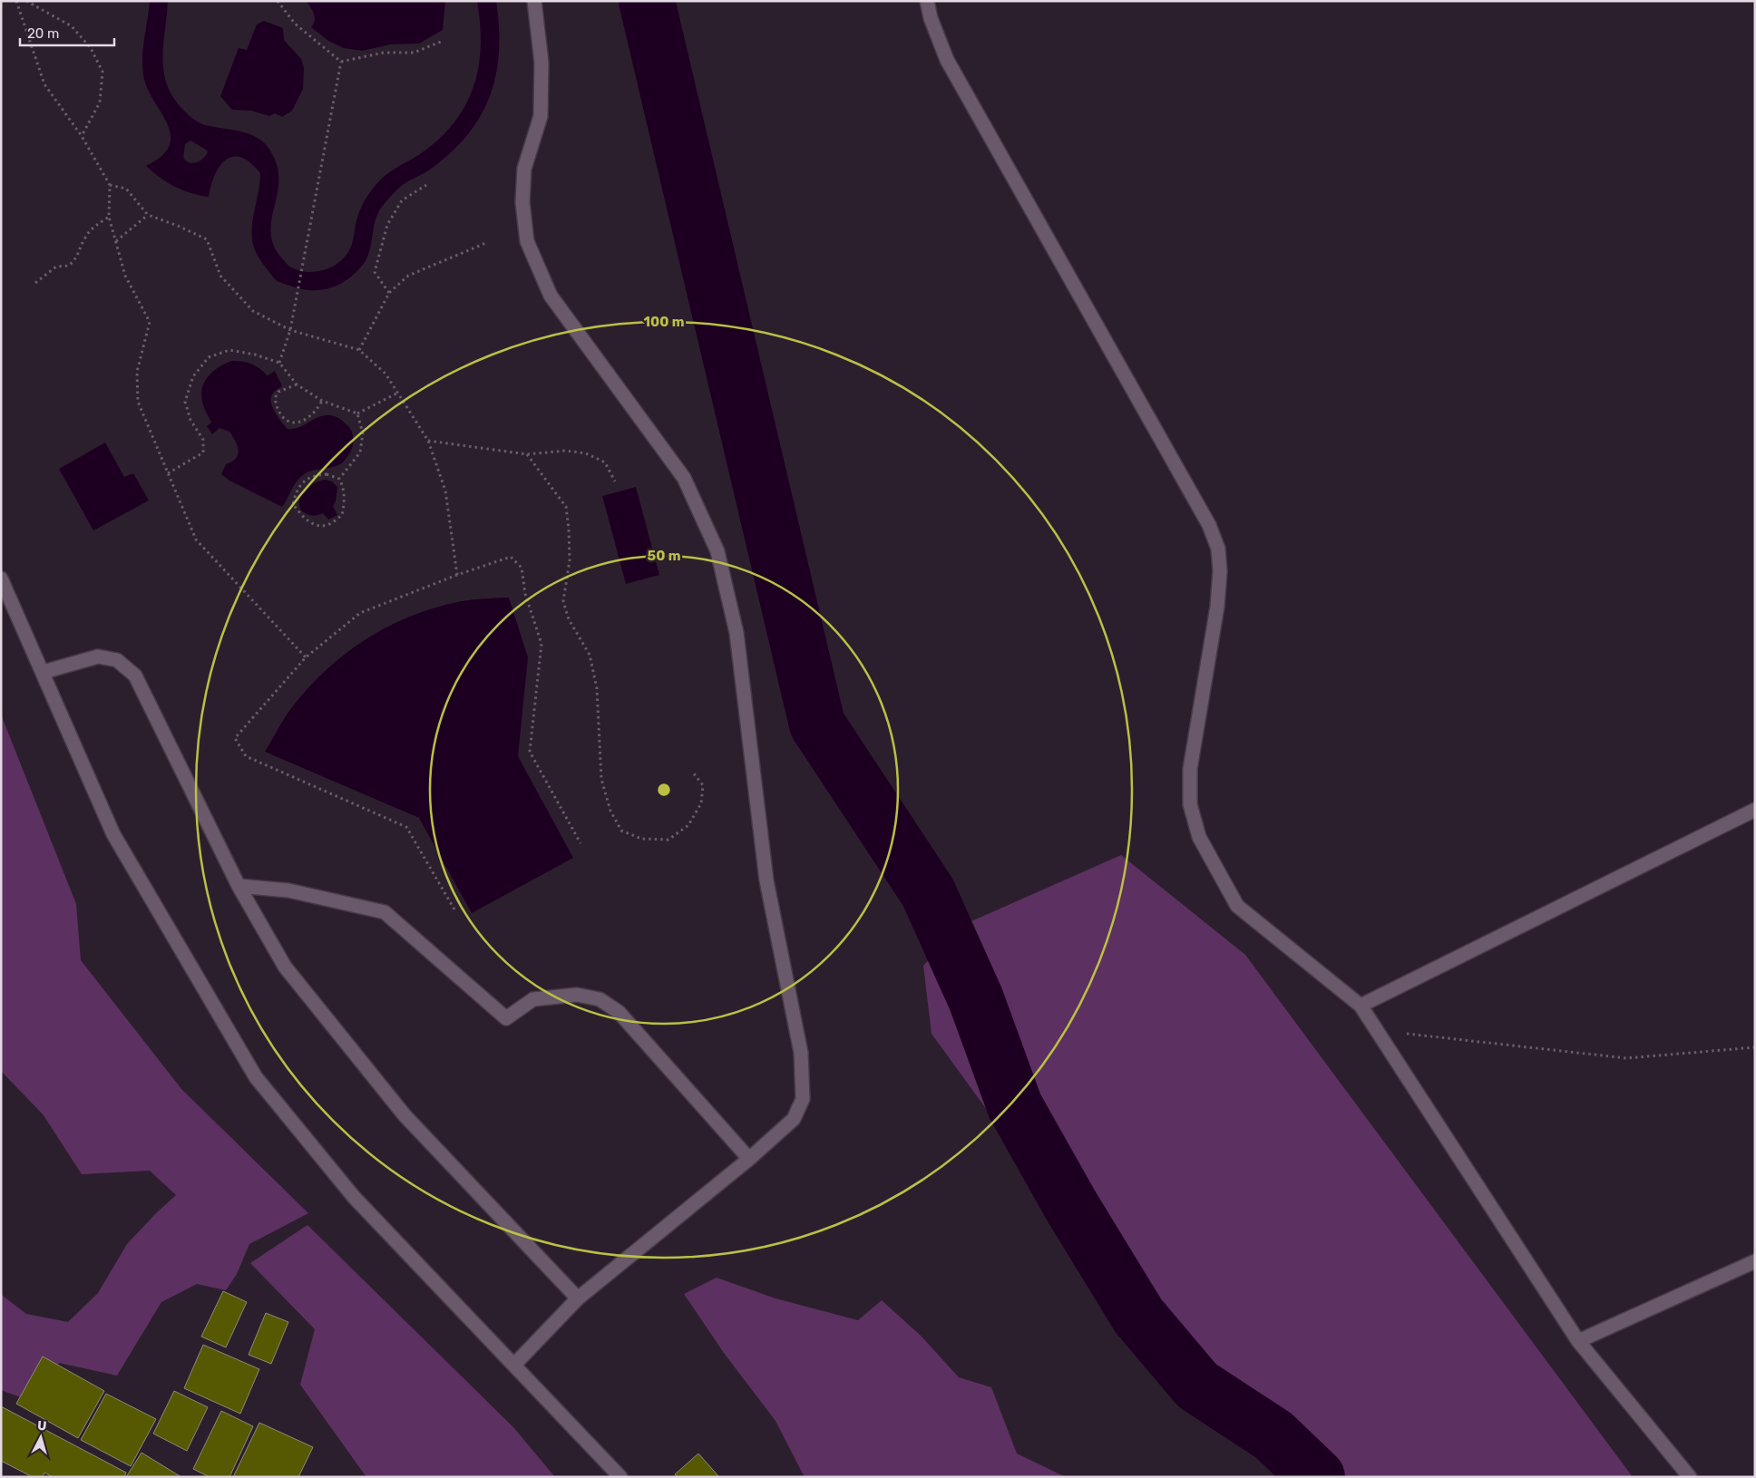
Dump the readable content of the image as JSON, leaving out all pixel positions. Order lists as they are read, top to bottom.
{
  "scale_bar": "20 m",
  "north": "top",
  "rings": ["100 m", "50 m"]
}
